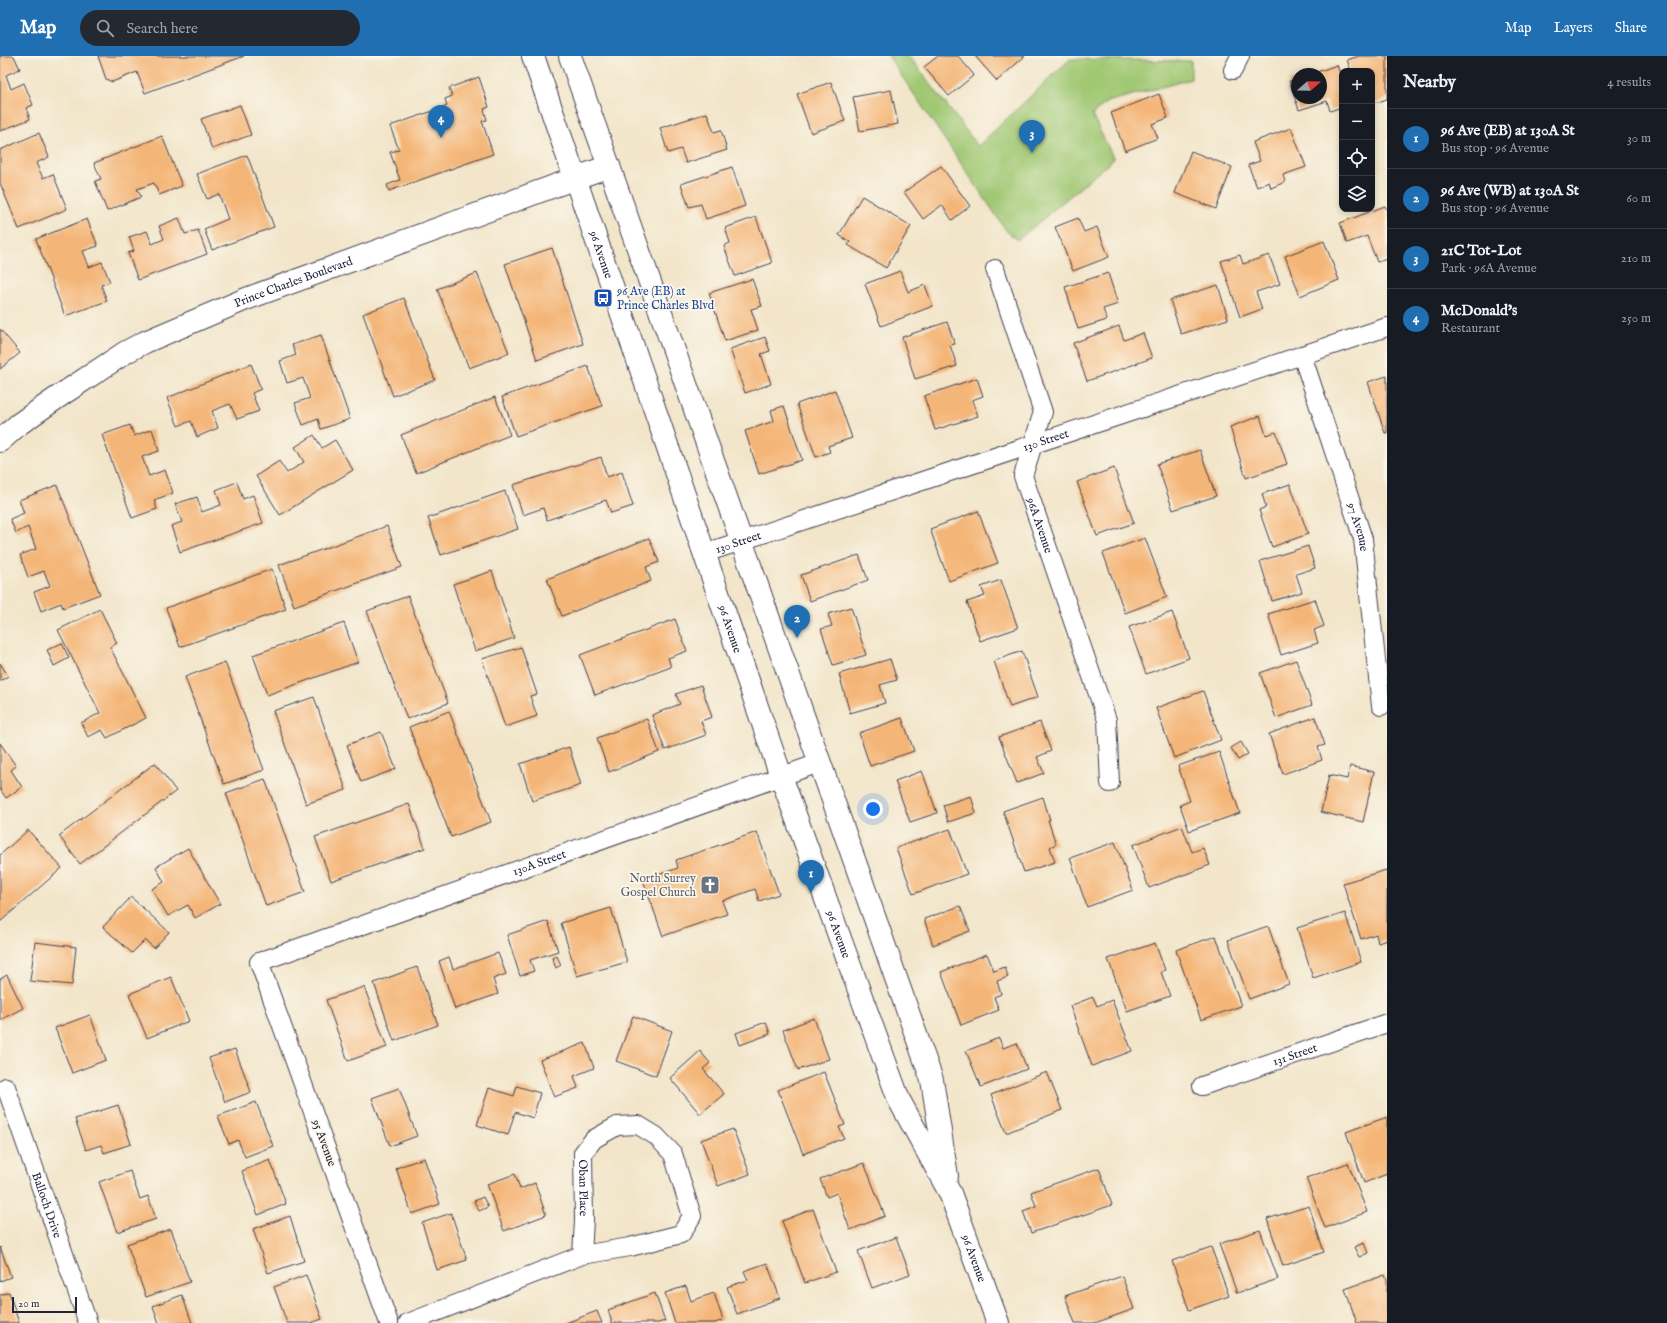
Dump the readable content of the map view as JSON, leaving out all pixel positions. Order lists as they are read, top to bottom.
{
  "streets": {
    "main road": ["96 Avenue", "Prince Charles Boulevard"],
    "street": [
      "130 Street",
      "96A Avenue",
      "97 Avenue",
      "130A Street",
      "131 Street",
      "95 Avenue",
      "Oban Place",
      "Balloch Drive"
    ]
  },
  "crossings": [
    ["96 Avenue", "Prince Charles Boulevard"],
    ["96 Avenue", "130 Street"],
    ["96 Avenue", "130A Street"],
    ["130 Street", "96A Avenue"],
    ["130 Street", "97 Avenue"],
    ["130A Street", "95 Avenue"]
  ],
  "places": {
    "bus stop": ["96 Ave (EB) at Prince Charles Blvd"],
    "church": ["North Surrey Gospel Church"]
  },
  "scale_bar": "20 m",
  "north": "right",
  "page": {
    "header": "Map",
    "search": "Search here",
    "nav": ["Map", "Layers", "Share"],
    "heading": ["Nearby", "4 results"],
    "map_buttons": ["+", "−"],
    "pins": [
      "4",
      "3",
      "2",
      "1"
    ],
    "list": [
      {
        "mark": "1",
        "name": "96 Ave (EB) at 130A St",
        "note": "Bus stop · 96 Avenue",
        "value": "30 m"
      },
      {
        "mark": "2",
        "name": "96 Ave (WB) at 130A St",
        "note": "Bus stop · 96 Avenue",
        "value": "60 m"
      },
      {
        "mark": "3",
        "name": "21C Tot-Lot",
        "note": "Park · 96A Avenue",
        "value": "210 m"
      },
      {
        "mark": "4",
        "name": "McDonald's",
        "note": "Restaurant",
        "value": "250 m"
      }
    ],
    "scale": "20 m"
  }
}
